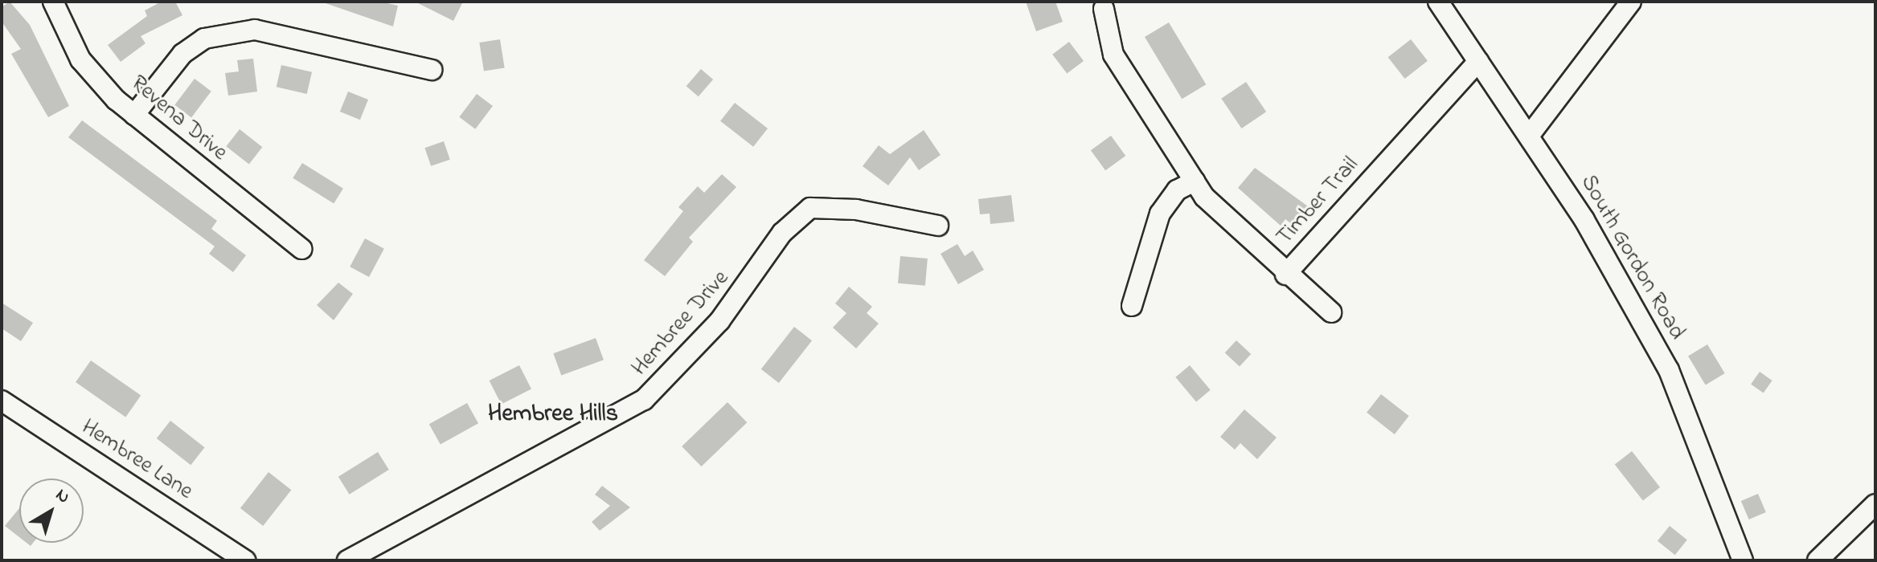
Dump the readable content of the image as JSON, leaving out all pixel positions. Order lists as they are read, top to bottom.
{
  "streets": {
    "street": [
      "Revena Drive",
      "Timber Trail",
      "South Gordon Road",
      "Hembree Drive",
      "Hembree Lane"
    ]
  },
  "crossings": [
    ["Timber Trail", "South Gordon Road"]
  ],
  "districts": ["Hembree Hills"],
  "north": "top right"
}
